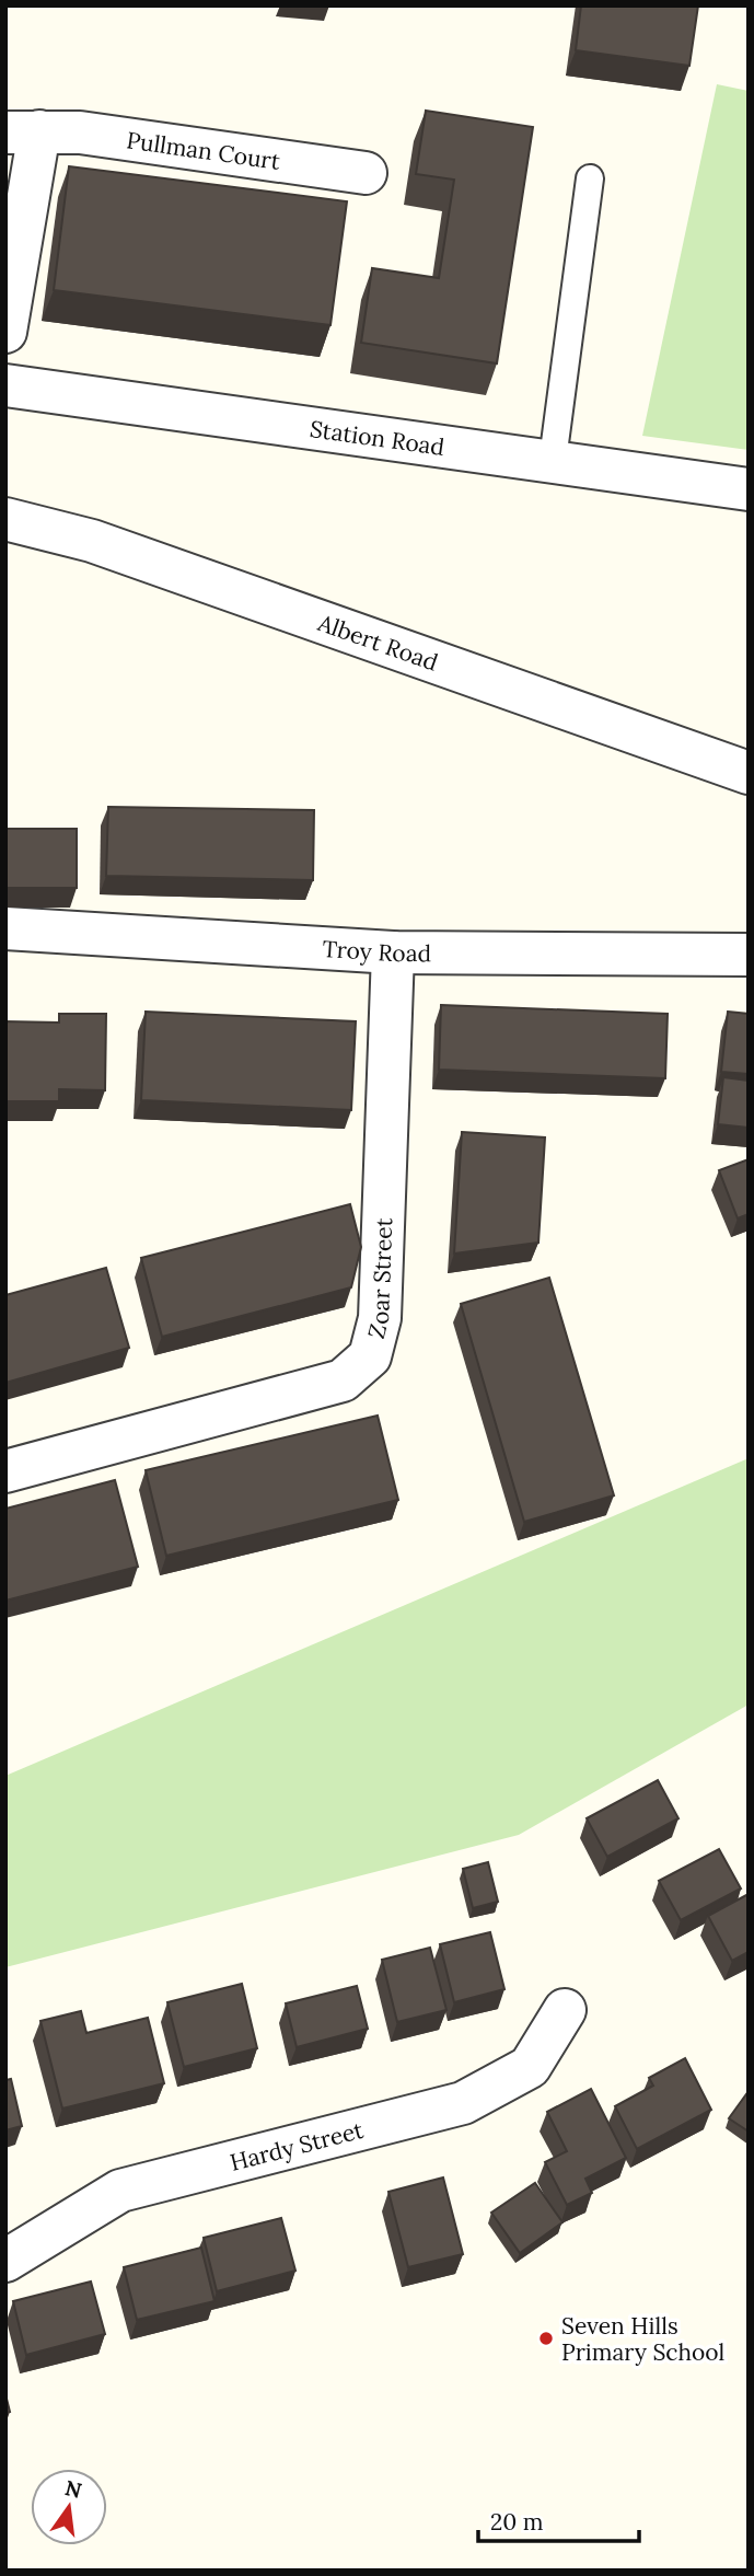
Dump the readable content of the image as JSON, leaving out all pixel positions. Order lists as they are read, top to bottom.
{
  "streets": {
    "street": [
      "Pullman Court",
      "Station Road",
      "Albert Road",
      "Troy Road",
      "Zoar Street",
      "Hardy Street"
    ]
  },
  "crossings": [
    ["Troy Road", "Zoar Street"]
  ],
  "places": ["Seven Hills Primary School"],
  "scale_bar": "20 m",
  "north": "top"
}
